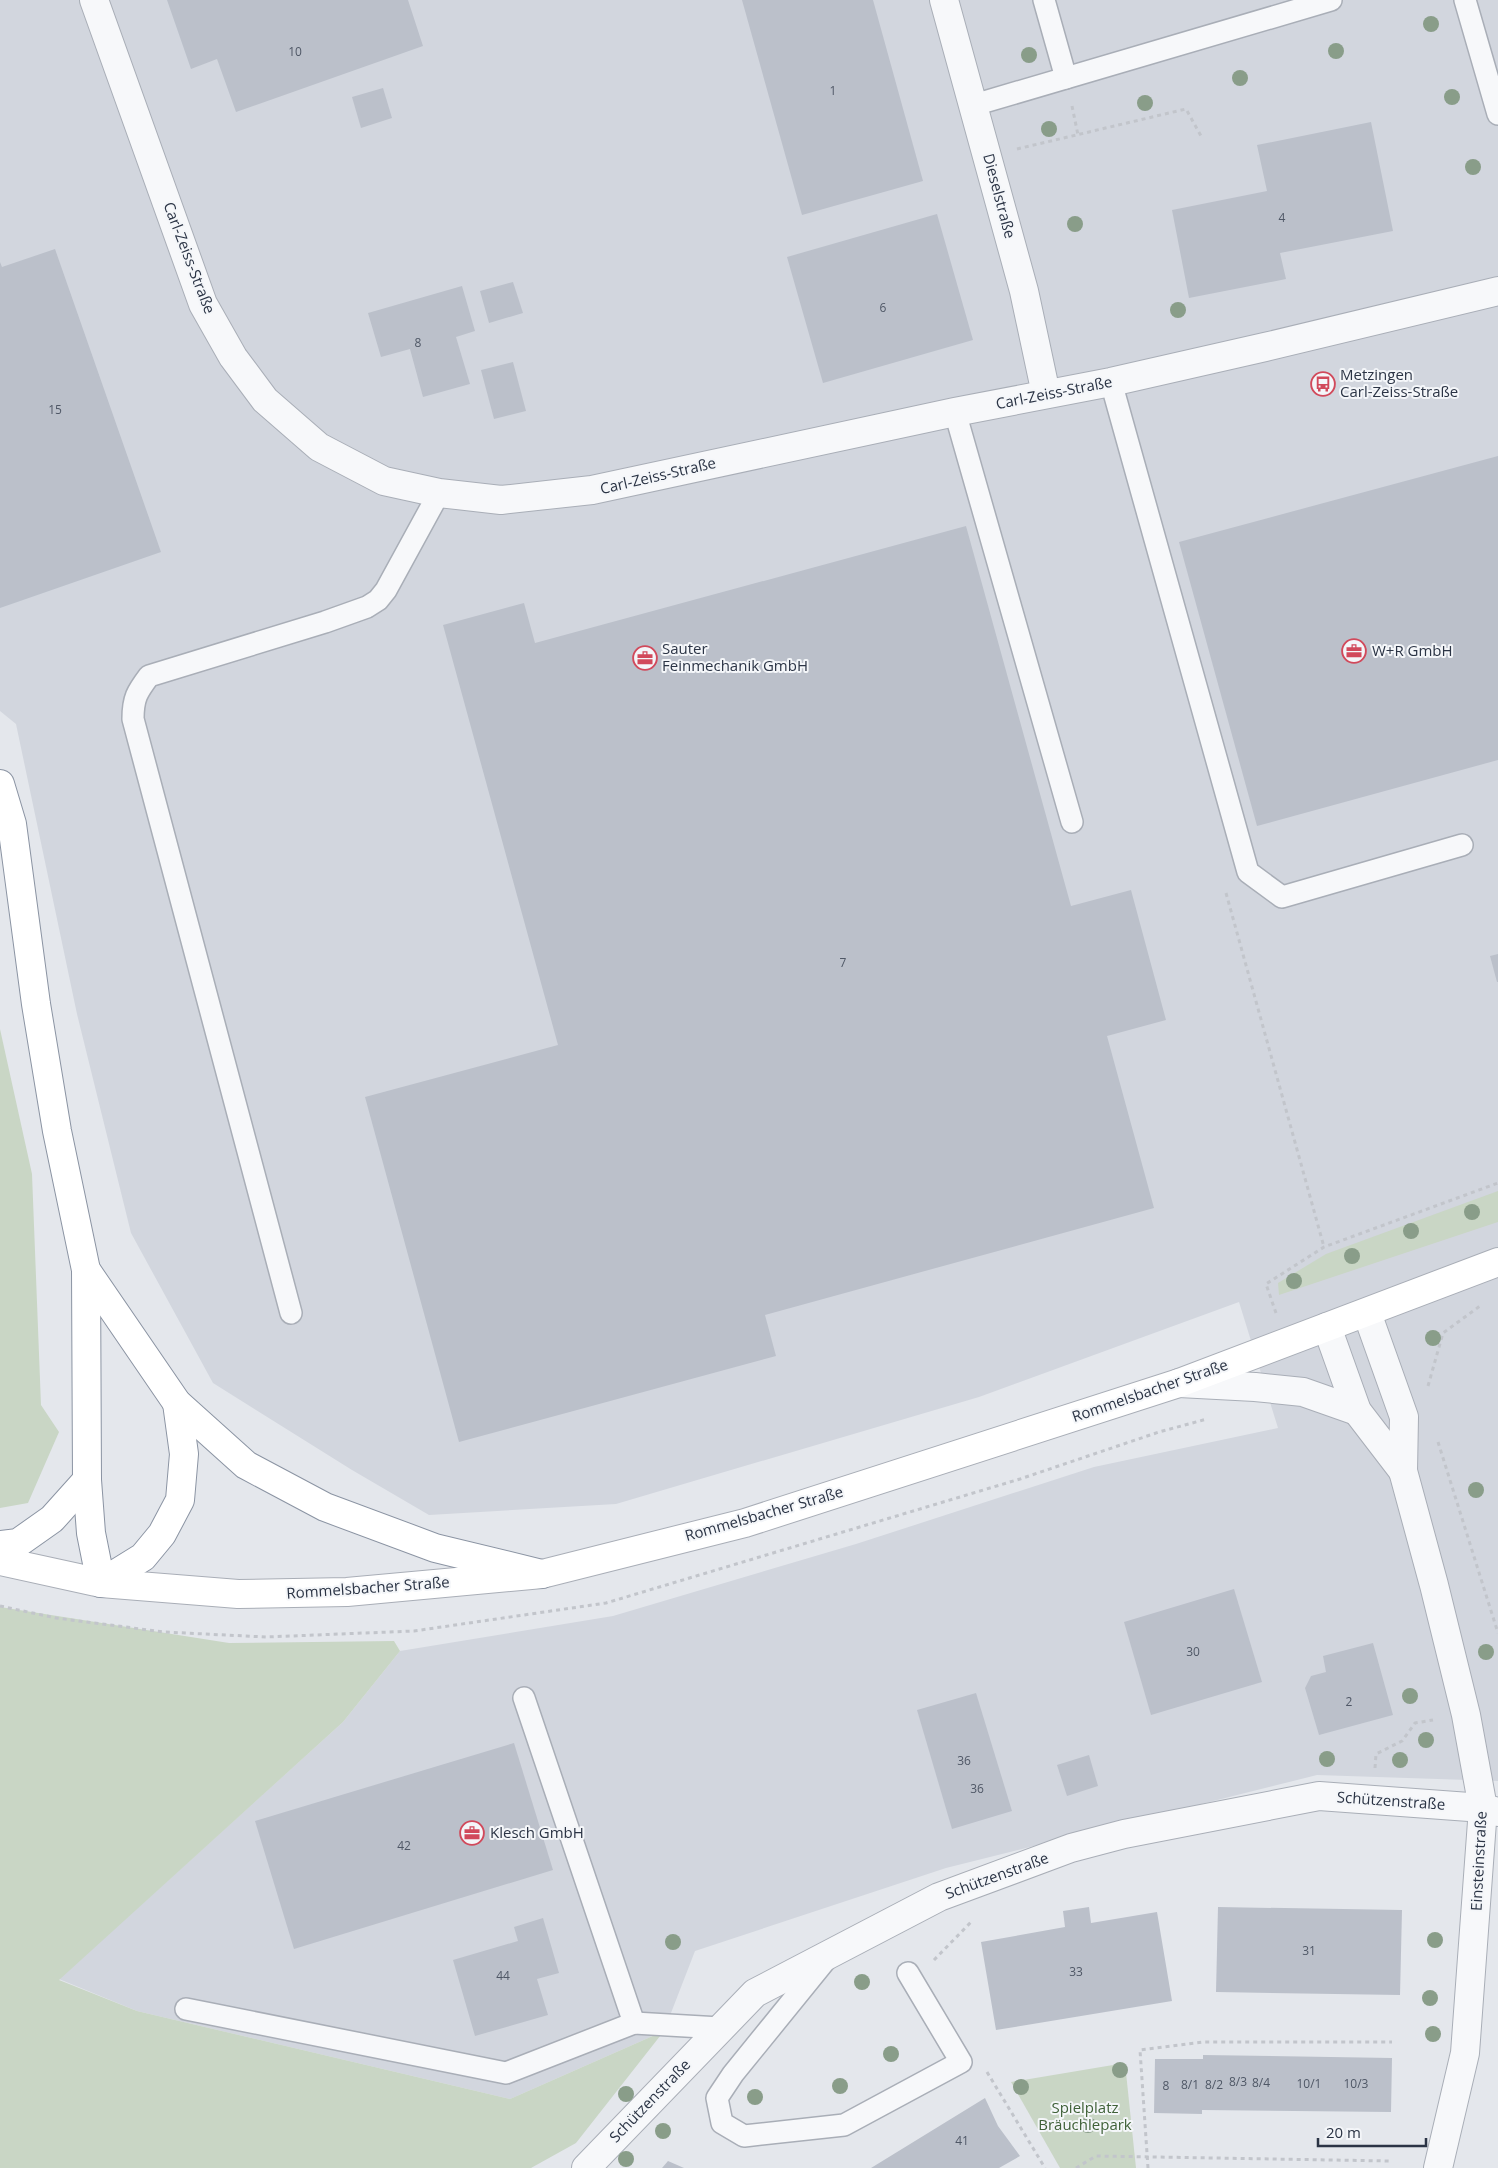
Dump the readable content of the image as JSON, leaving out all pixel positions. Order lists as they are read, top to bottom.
{
  "streets": {
    "main road": ["Rommelsbacher Straße"],
    "street": [
      "Dieselstraße",
      "Carl-Zeiss-Straße",
      "Schützenstraße",
      "Einsteinstraße"
    ]
  },
  "crossings": [
    ["Dieselstraße", "Carl-Zeiss-Straße"],
    ["Rommelsbacher Straße", "Einsteinstraße"],
    ["Schützenstraße", "Einsteinstraße"]
  ],
  "parks": ["Spielplatz Bräuchlepark"],
  "places": {
    "bus stop": ["Metzingen Carl-Zeiss-Straße"],
    "office": ["W+R GmbH", "Sauter Feinmechanik GmbH", "Klesch GmbH"]
  },
  "house_numbers": [
    "10",
    "1",
    "4",
    "6",
    "8",
    "15",
    "7",
    "30",
    "2",
    "36",
    "36",
    "42",
    "31",
    "33",
    "44",
    "8/3",
    "8/4",
    "10/1",
    "10/3",
    "8/1",
    "8/2",
    "8",
    "41"
  ],
  "scale_bar": "20 m"
}
